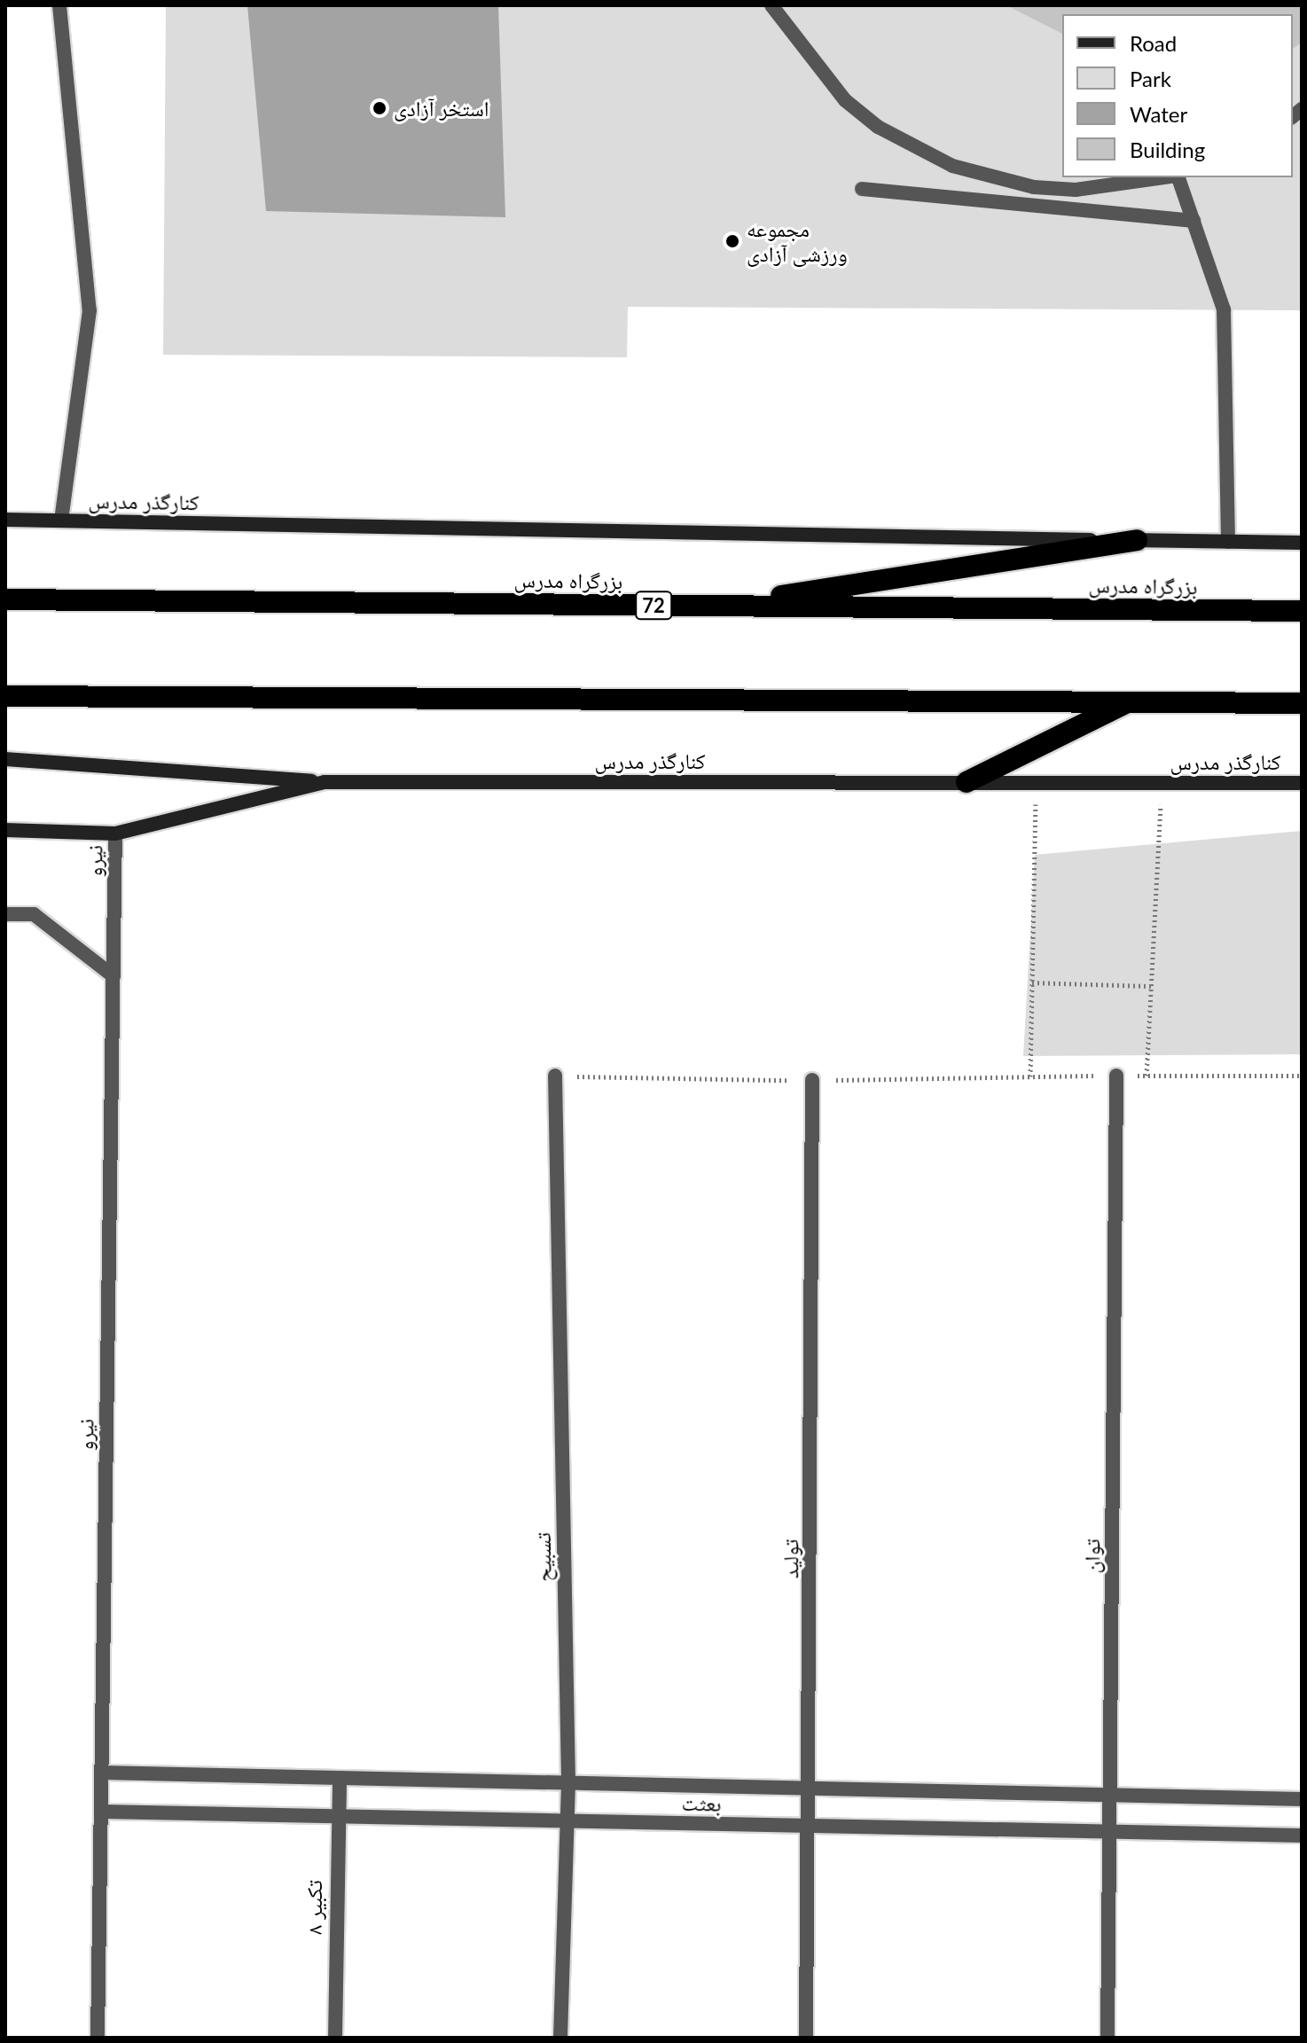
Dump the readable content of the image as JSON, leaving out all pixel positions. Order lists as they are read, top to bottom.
{
  "streets": {
    "highway": ["بزرگراه مدرس", "72"],
    "street": [
      "کنارگذر مدرس",
      "نیرو",
      "توان",
      "تسبیح",
      "تولید",
      "بعثت",
      "تکبیر ۸"
    ]
  },
  "crossings": [
    ["کنارگذر مدرس", "نیرو"],
    ["نیرو", "بعثت"],
    ["توان", "بعثت"],
    ["تسبیح", "بعثت"],
    ["تولید", "بعثت"],
    ["بعثت", "تکبیر ۸"]
  ],
  "places": ["استخر آزادی", "مجموعه ورزشی آزادی"],
  "legend": [
    "Road",
    "Park",
    "Water",
    "Building"
  ]
}
